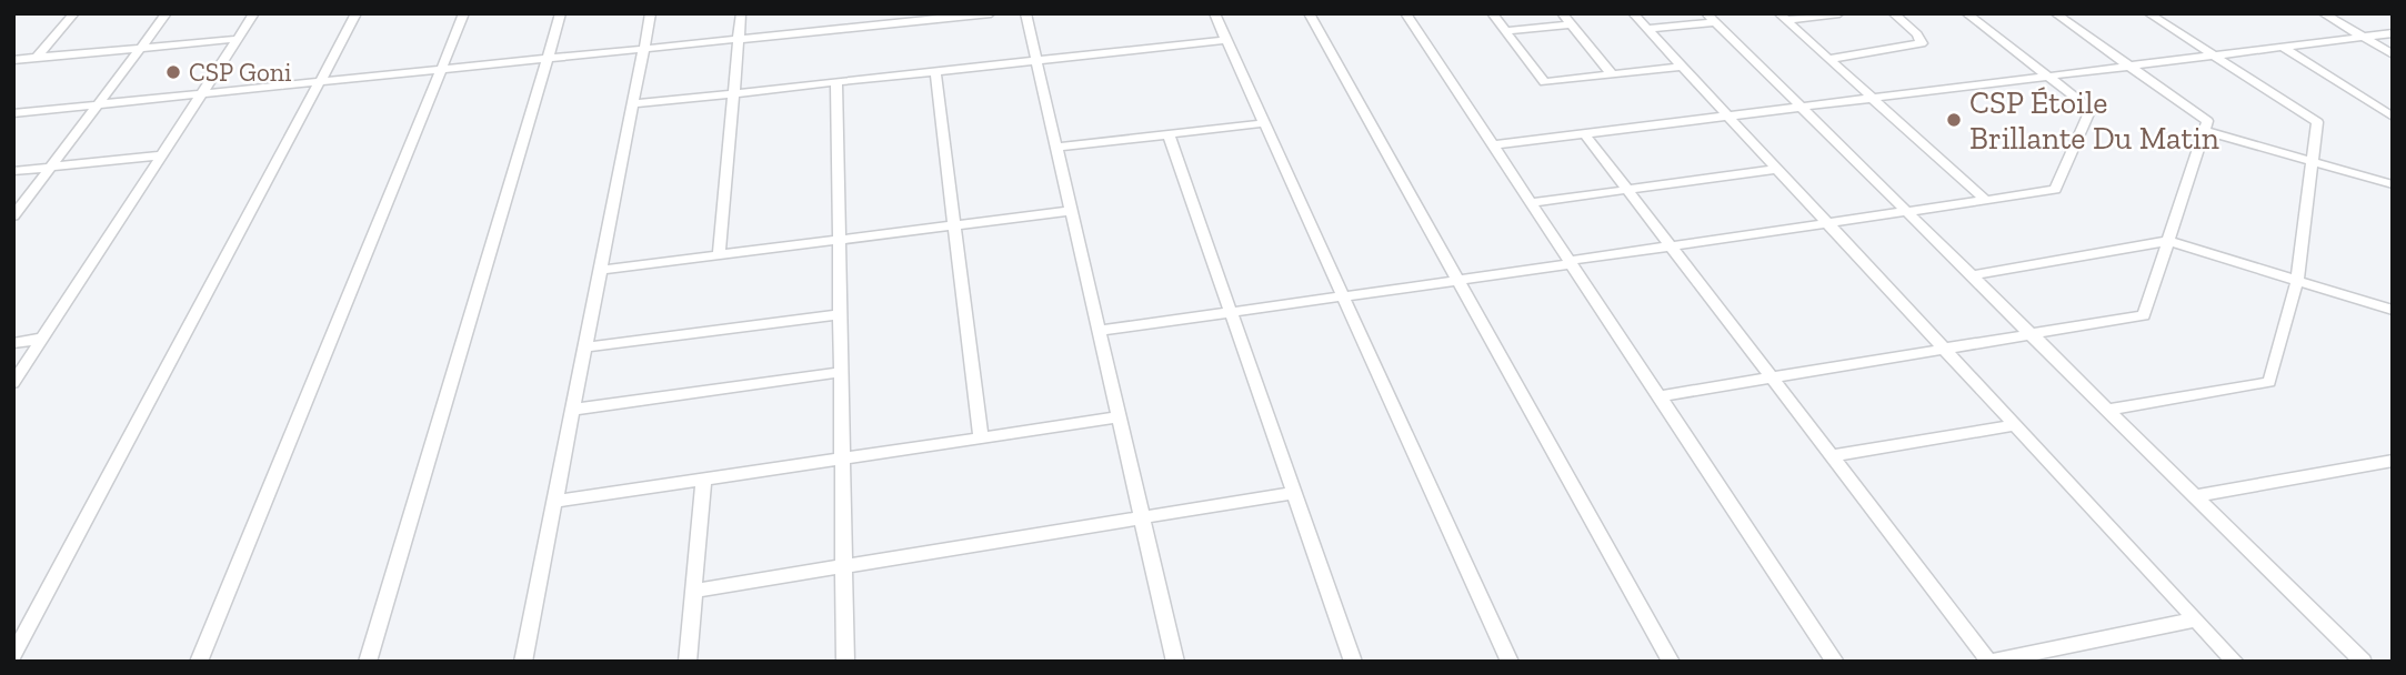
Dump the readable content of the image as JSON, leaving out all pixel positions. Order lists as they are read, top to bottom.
{
  "places": ["CSP Goni", "CSP Étoile Brillante Du Matin"]
}
